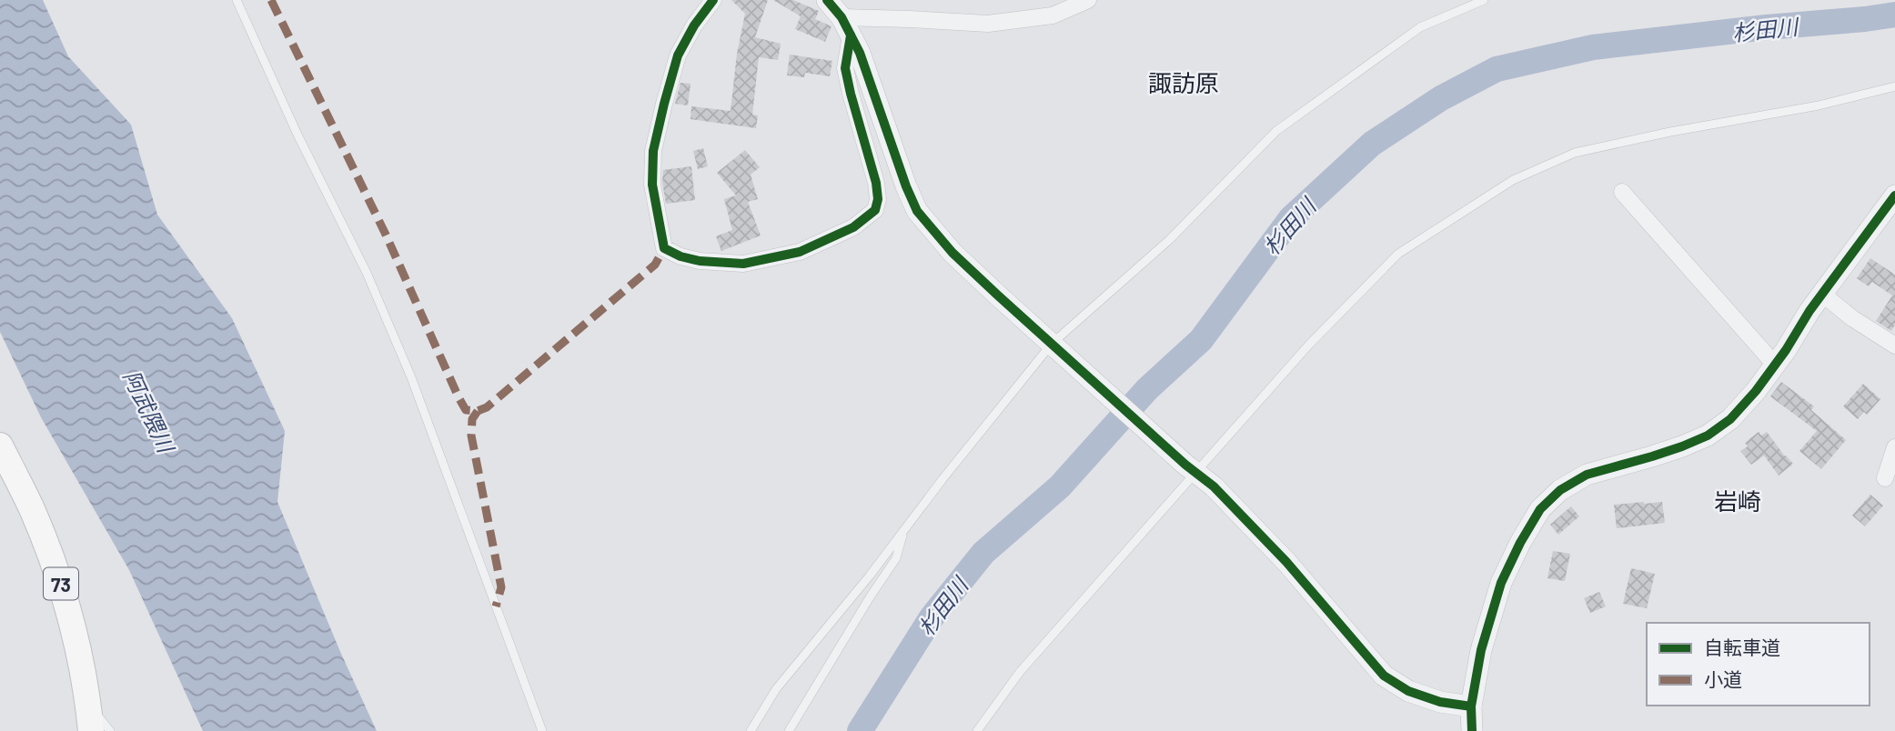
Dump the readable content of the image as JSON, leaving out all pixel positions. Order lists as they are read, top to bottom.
{
  "streets": {
    "main road": ["73"]
  },
  "districts": ["諏訪原", "岩崎"],
  "water": ["杉田川", "阿武隈川"],
  "legend": ["自転車道", "小道"]
}
